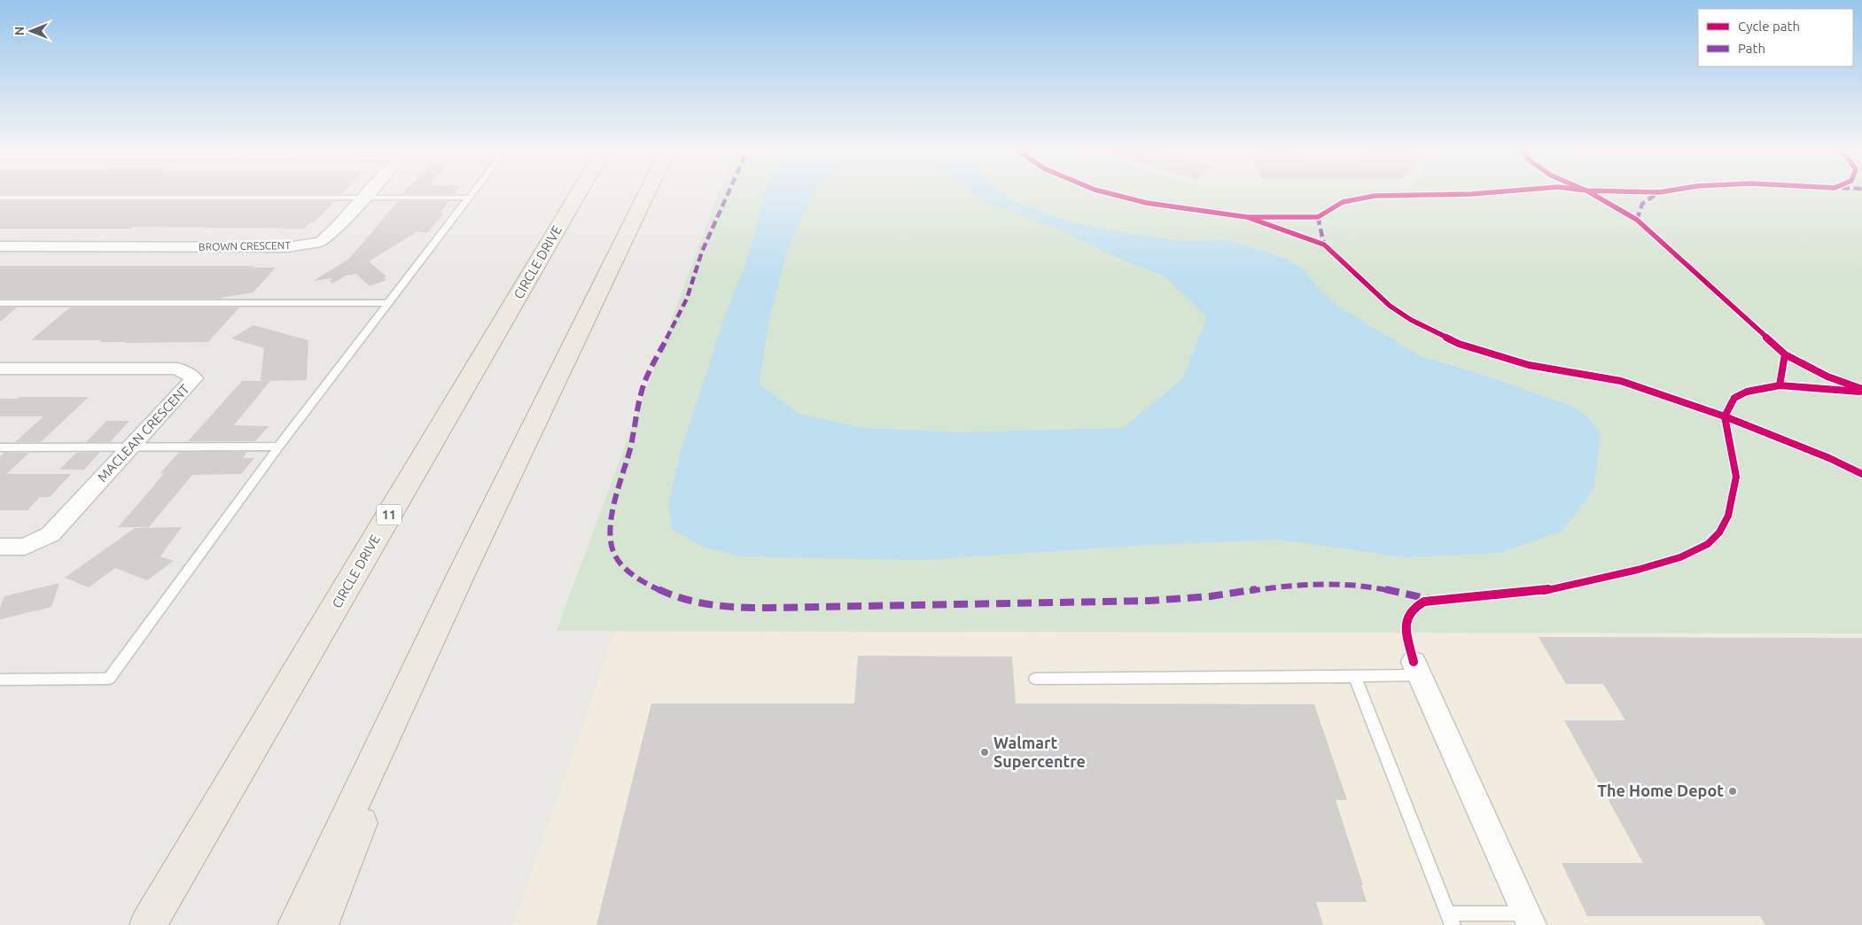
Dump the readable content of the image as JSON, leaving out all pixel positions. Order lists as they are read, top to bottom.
{
  "streets": {
    "highway": ["CIRCLE DRIVE", "11"],
    "street": ["BROWN CRESCENT", "MACLEAN CRESCENT"]
  },
  "places": ["Walmart Supercentre", "The Home Depot"],
  "legend": ["Cycle path", "Path"],
  "north": "left"
}
